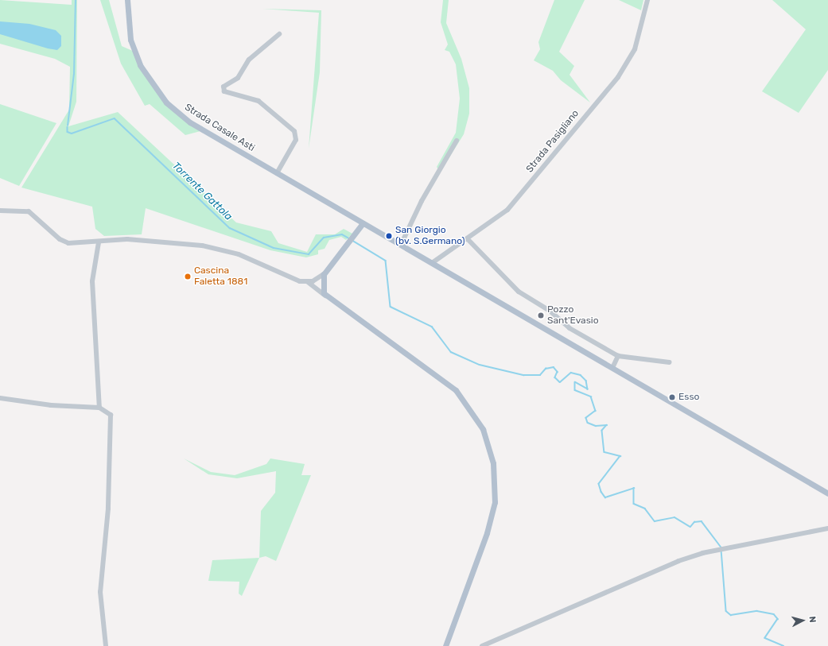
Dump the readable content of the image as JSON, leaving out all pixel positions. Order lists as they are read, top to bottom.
{
  "streets": {
    "main road": ["Strada Casale Asti"],
    "street": ["Strada Pasigliano"]
  },
  "crossings": [
    ["Strada Casale Asti", "Strada Pasigliano"]
  ],
  "water": ["Torrente Gattola"],
  "places": [
    "San Giorgio (bv. S.Germano)",
    "Cascina Faletta 1881",
    "Pozzo Sant'Evasio",
    "Esso"
  ],
  "north": "right"
}
